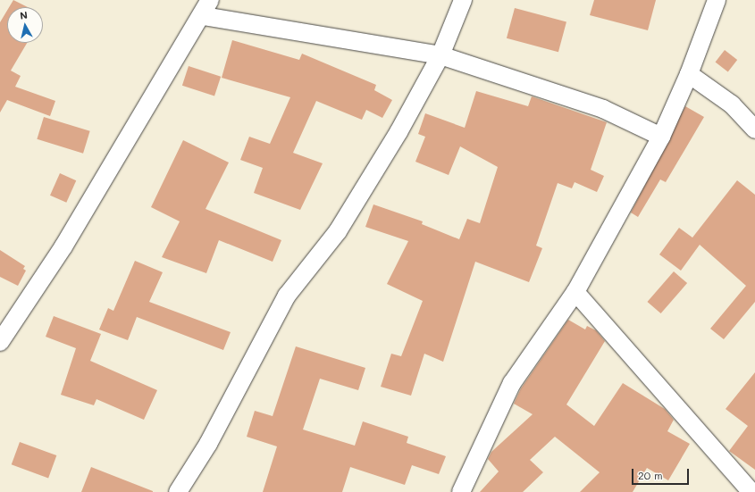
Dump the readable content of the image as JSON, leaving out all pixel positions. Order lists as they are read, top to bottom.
{
  "scale_bar": "20 m",
  "north": "top"
}
